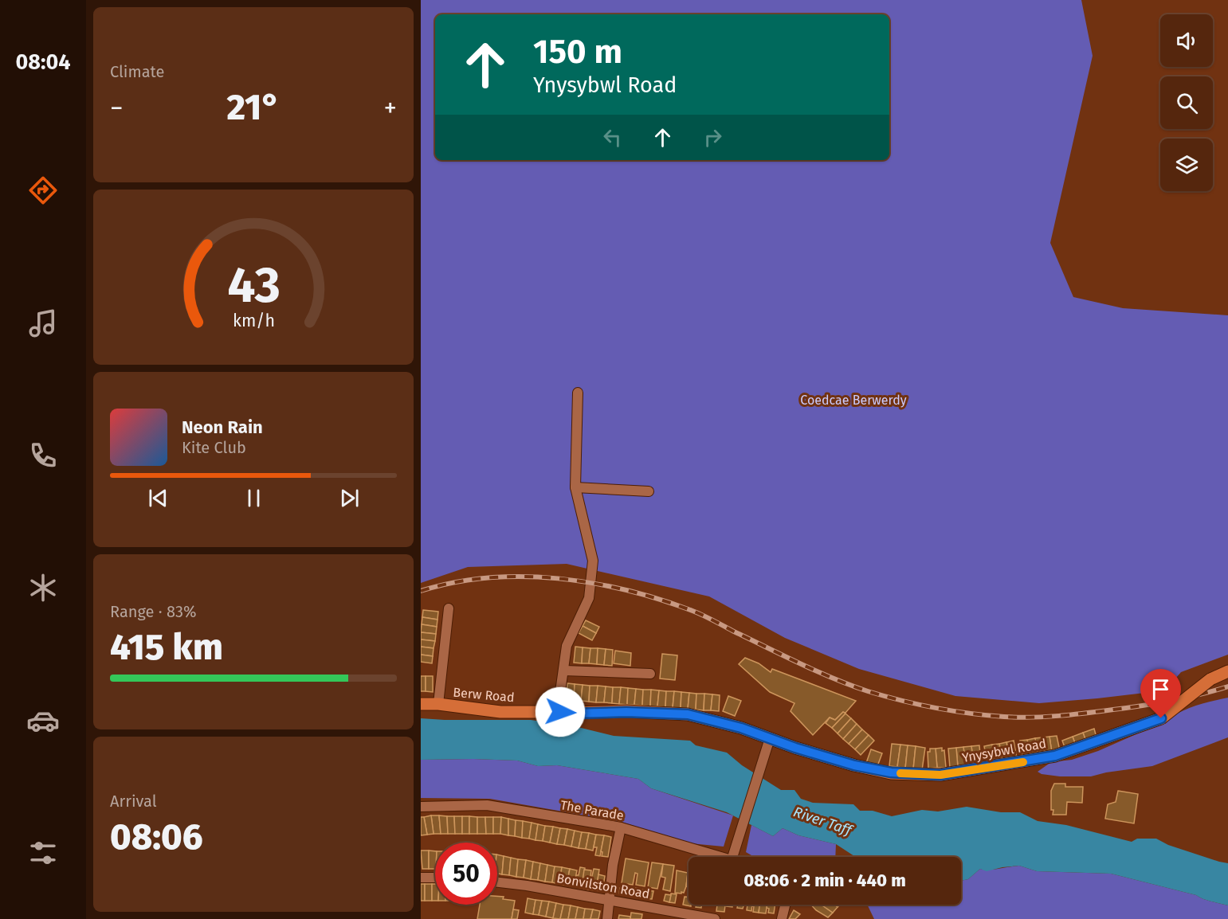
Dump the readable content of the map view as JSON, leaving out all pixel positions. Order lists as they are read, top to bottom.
{
  "streets": {
    "main road": ["Berw Road", "Ynysybwl Road"],
    "street": ["The Parade", "Bonvilston Road"]
  },
  "crossings": [
    ["Berw Road", "Ynysybwl Road"]
  ],
  "water": ["River Taff"],
  "parks": ["Coedcae Berwerdy"],
  "page": {
    "tabs": "08:04",
    "tile": [
      "Climate",
      ["Range · 83%", "415 km"],
      ["Arrival", "08:06"]
    ],
    "turn": ["150 m", "Ynysybwl Road"],
    "heat": ["−", "21°", "+"],
    "song": ["Neon Rain", "Kite Club"],
    "limit": "50",
    "trip": "08:06 · 2 min · 440 m",
    "gauge": ["43", "km/h"]
  }
}
